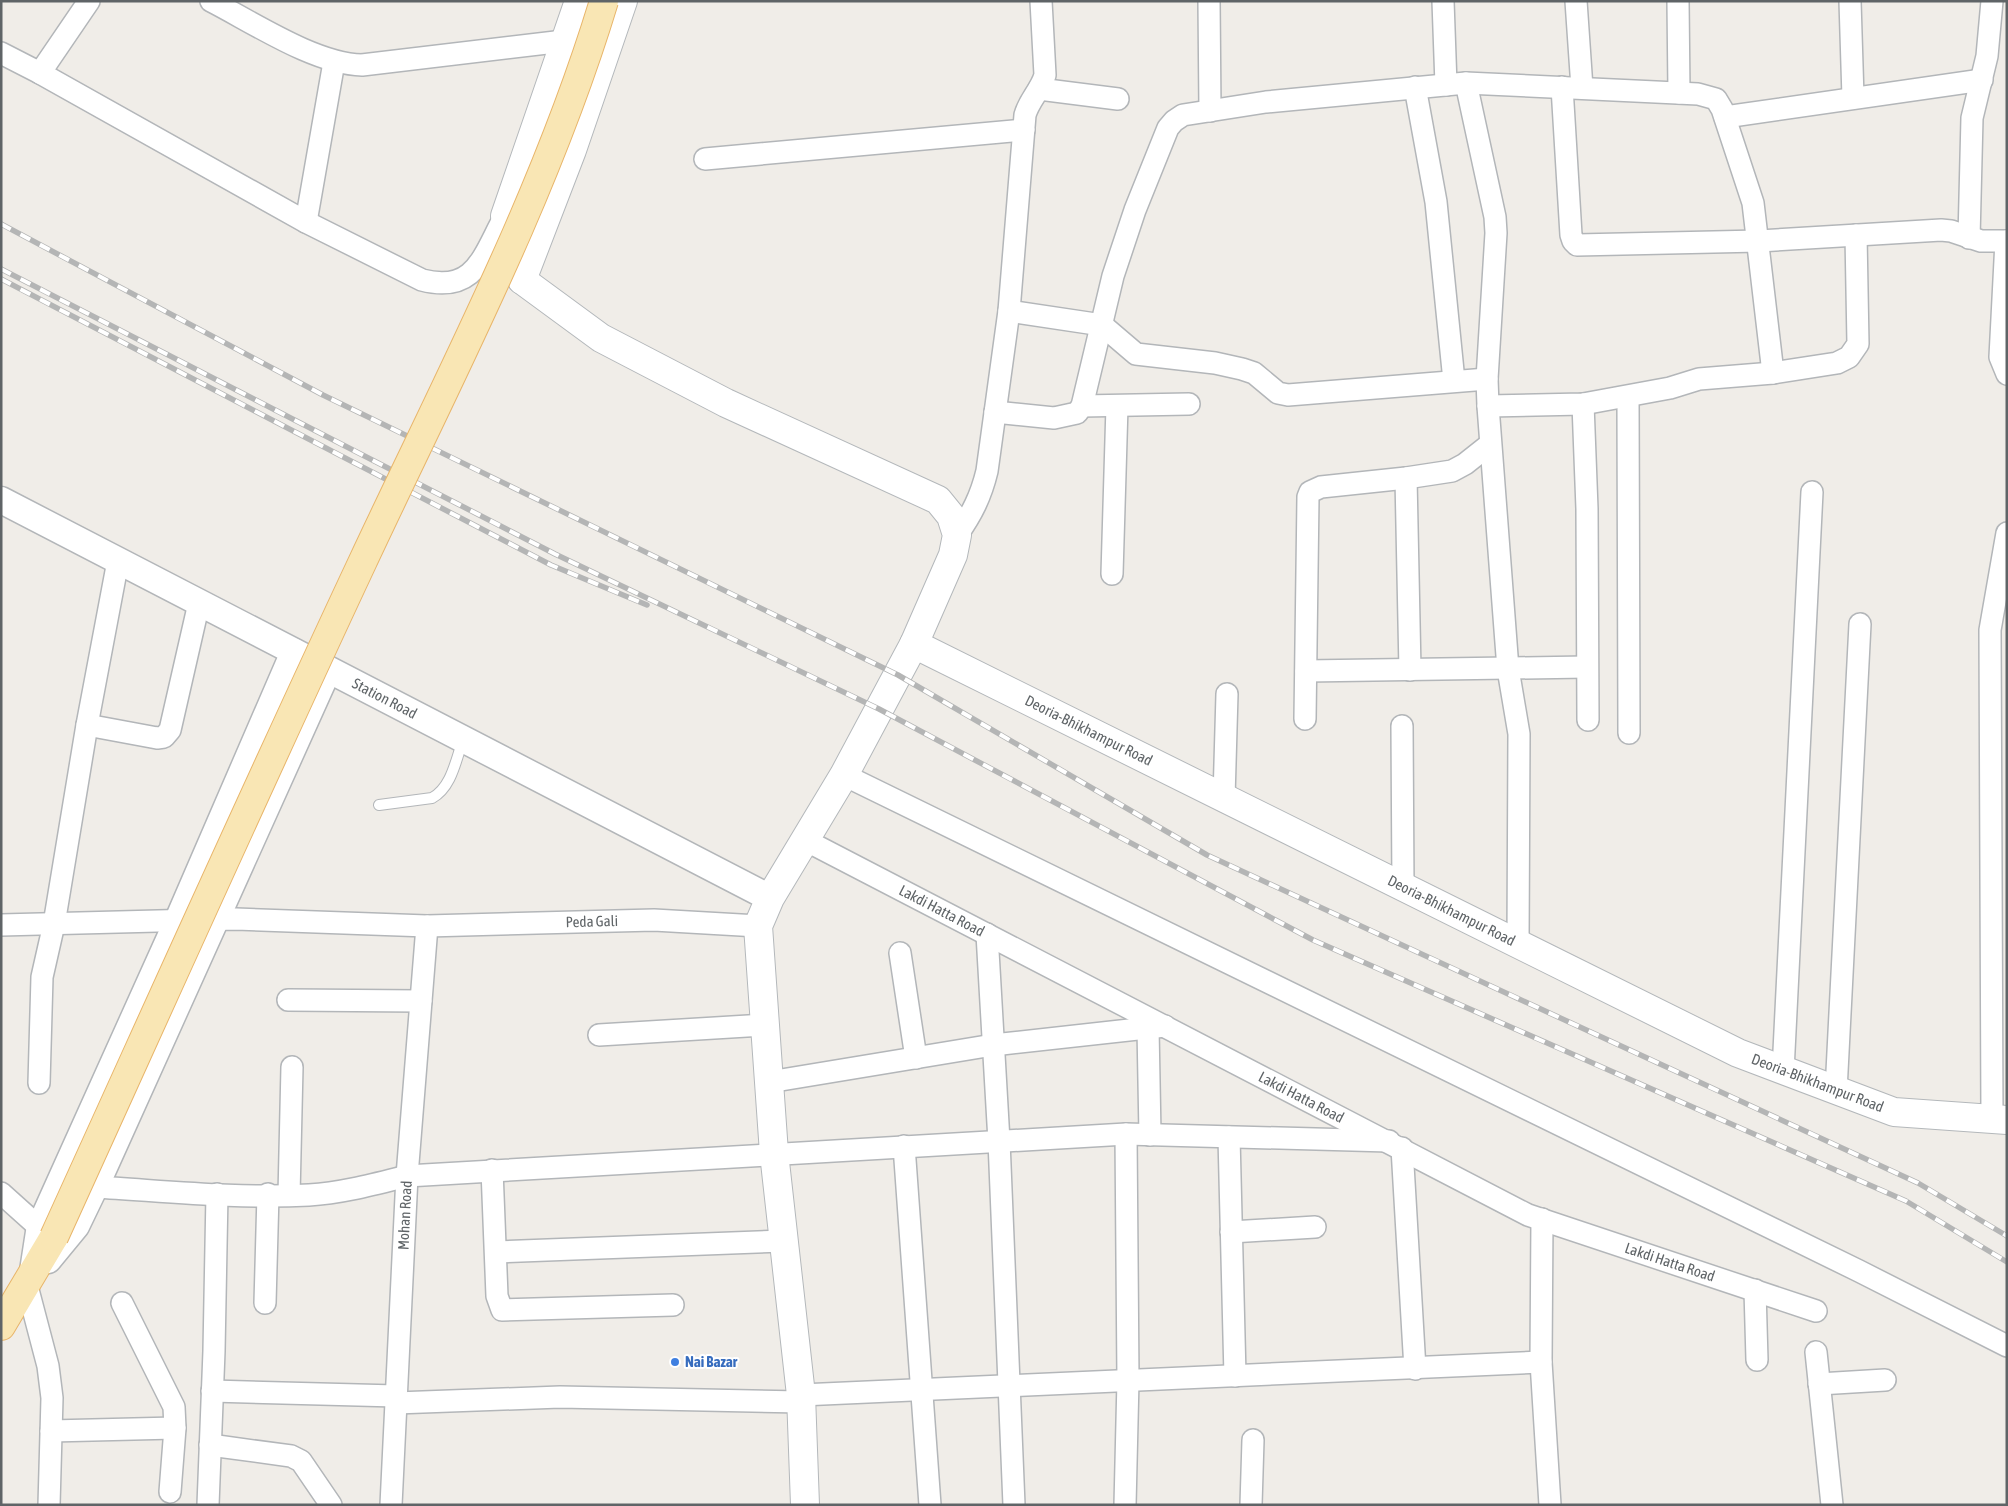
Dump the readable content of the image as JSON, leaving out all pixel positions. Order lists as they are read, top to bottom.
{
  "streets": {
    "main road": ["Deoria-Bhikhampur Road"],
    "street": [
      "Station Road",
      "Lakdi Hatta Road",
      "Peda Gali",
      "Mohan Road"
    ]
  },
  "crossings": [
    ["Peda Gali", "Mohan Road"]
  ],
  "places": ["Nai Bazar"]
}
